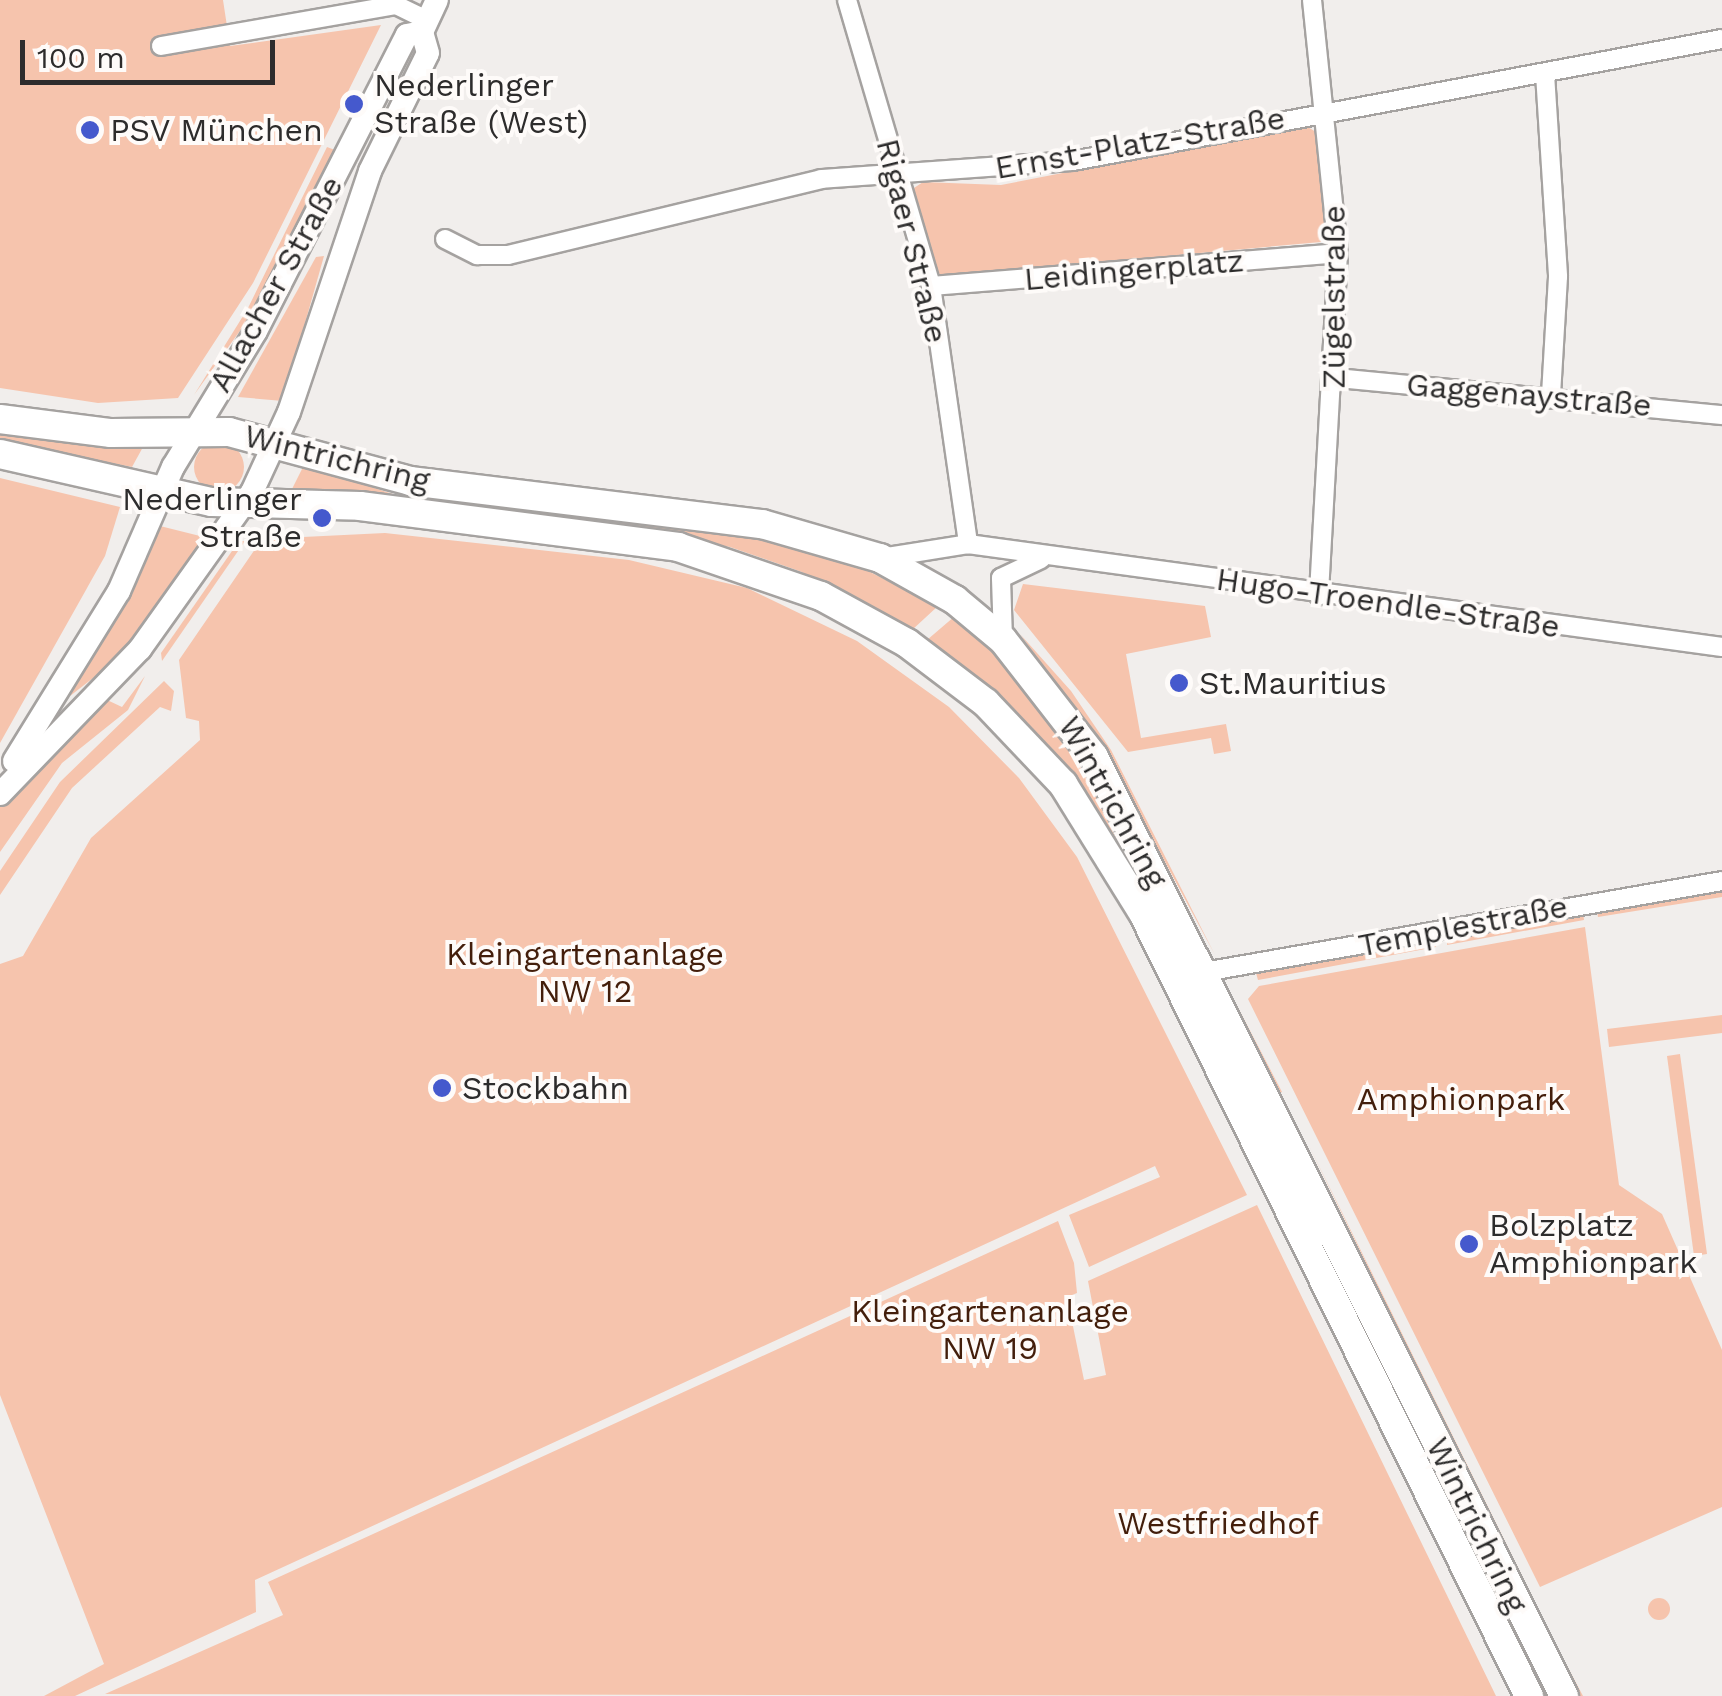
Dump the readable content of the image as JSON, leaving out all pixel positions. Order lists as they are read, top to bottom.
{
  "streets": {
    "main road": ["Allacher Straße", "Wintrichring"],
    "street": [
      "Ernst-Platz-Straße",
      "Rigaer Straße",
      "Leidingerplatz",
      "Zügelstraße",
      "Gaggenaystraße",
      "Hugo-Troendle-Straße",
      "Templestraße"
    ]
  },
  "crossings": [
    ["Ernst-Platz-Straße", "Rigaer Straße"],
    ["Ernst-Platz-Straße", "Zügelstraße"],
    ["Rigaer Straße", "Leidingerplatz"],
    ["Rigaer Straße", "Hugo-Troendle-Straße"],
    ["Leidingerplatz", "Zügelstraße"],
    ["Allacher Straße", "Wintrichring"],
    ["Zügelstraße", "Gaggenaystraße"],
    ["Zügelstraße", "Hugo-Troendle-Straße"],
    ["Wintrichring", "Hugo-Troendle-Straße"],
    ["Wintrichring", "Templestraße"]
  ],
  "parks": [
    "Kleingartenanlage NW 12",
    "Amphionpark",
    "Kleingartenanlage NW 19",
    "Westfriedhof"
  ],
  "places": [
    "Nederlinger Straße (West)",
    "PSV München",
    "Nederlinger Straße",
    "St.Mauritius",
    "Stockbahn",
    "Bolzplatz Amphionpark"
  ],
  "scale_bar": "100 m"
}
